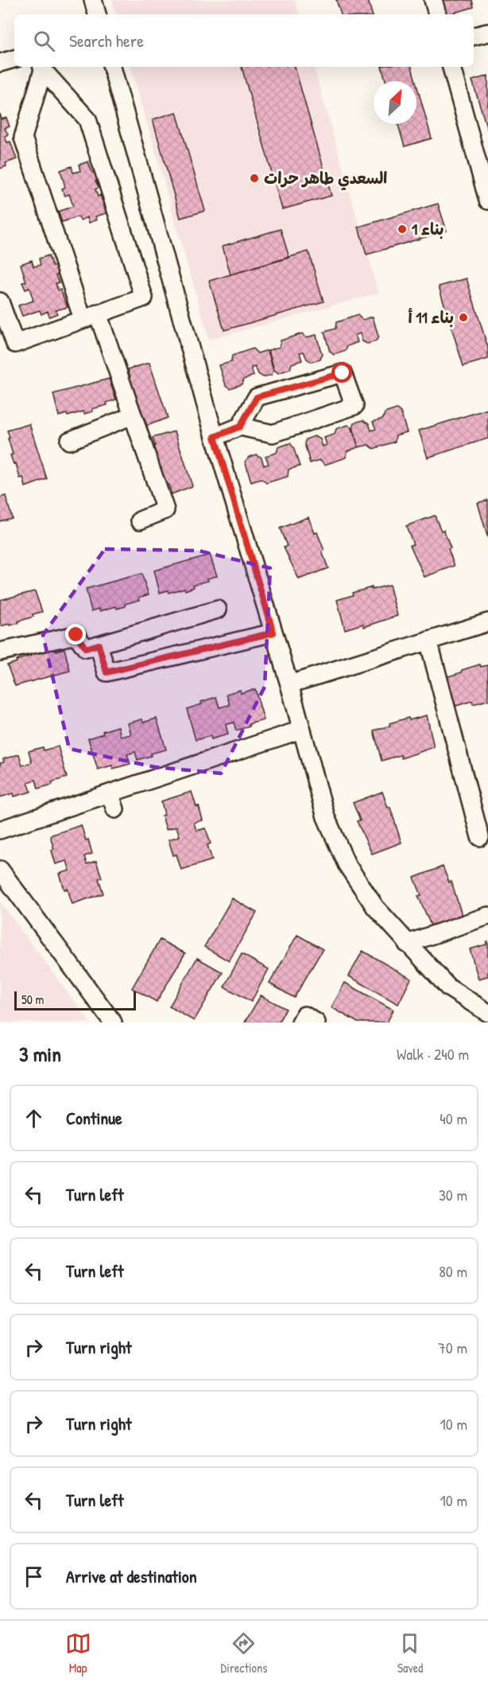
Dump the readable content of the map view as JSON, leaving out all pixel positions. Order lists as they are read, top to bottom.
{
  "places": ["السعدي طاهر حرات", "بناء 1", "بناء 11 أ"],
  "scale_bar": "50 m",
  "north": "top right",
  "page": {
    "search": "Search here",
    "scale": "50 m",
    "heading": ["3 min", "Walk · 240 m"],
    "list": [
      ["Continue", "40 m"],
      ["Turn left", "30 m"],
      ["Turn left", "80 m"],
      ["Turn right", "70 m"],
      ["Turn right", "10 m"],
      ["Turn left", "10 m"],
      "Arrive at destination"
    ],
    "nav": ["Map", "Directions", "Saved"]
  }
}
